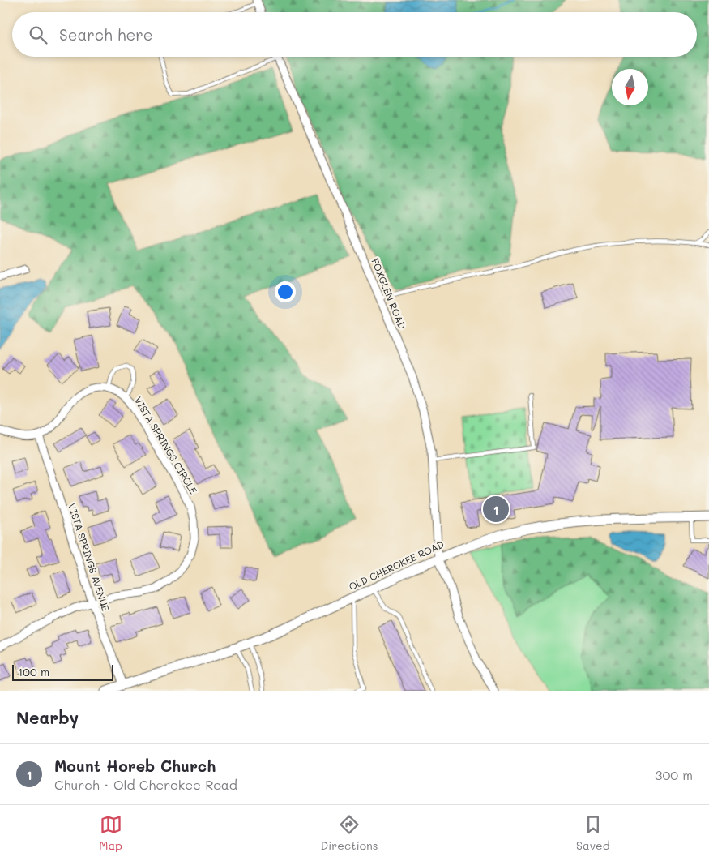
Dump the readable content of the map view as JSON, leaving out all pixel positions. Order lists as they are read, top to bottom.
{
  "streets": {
    "street": [
      "FOXGLEN ROAD",
      "VISTA SPRINGS CIRCLE",
      "VISTA SPRINGS AVENUE",
      "OLD CHEROKEE ROAD"
    ]
  },
  "crossings": [
    ["FOXGLEN ROAD", "OLD CHEROKEE ROAD"],
    ["VISTA SPRINGS CIRCLE", "VISTA SPRINGS AVENUE"],
    ["VISTA SPRINGS AVENUE", "OLD CHEROKEE ROAD"]
  ],
  "scale_bar": "100 m",
  "north": "bottom",
  "page": {
    "search": "Search here",
    "pins": "1",
    "scale": "100 m",
    "heading": "Nearby",
    "list": [
      {
        "mark": "1",
        "name": "Mount Horeb Church",
        "note": "Church · Old Cherokee Road",
        "value": "300 m"
      }
    ],
    "nav": ["Map", "Directions", "Saved"]
  }
}
